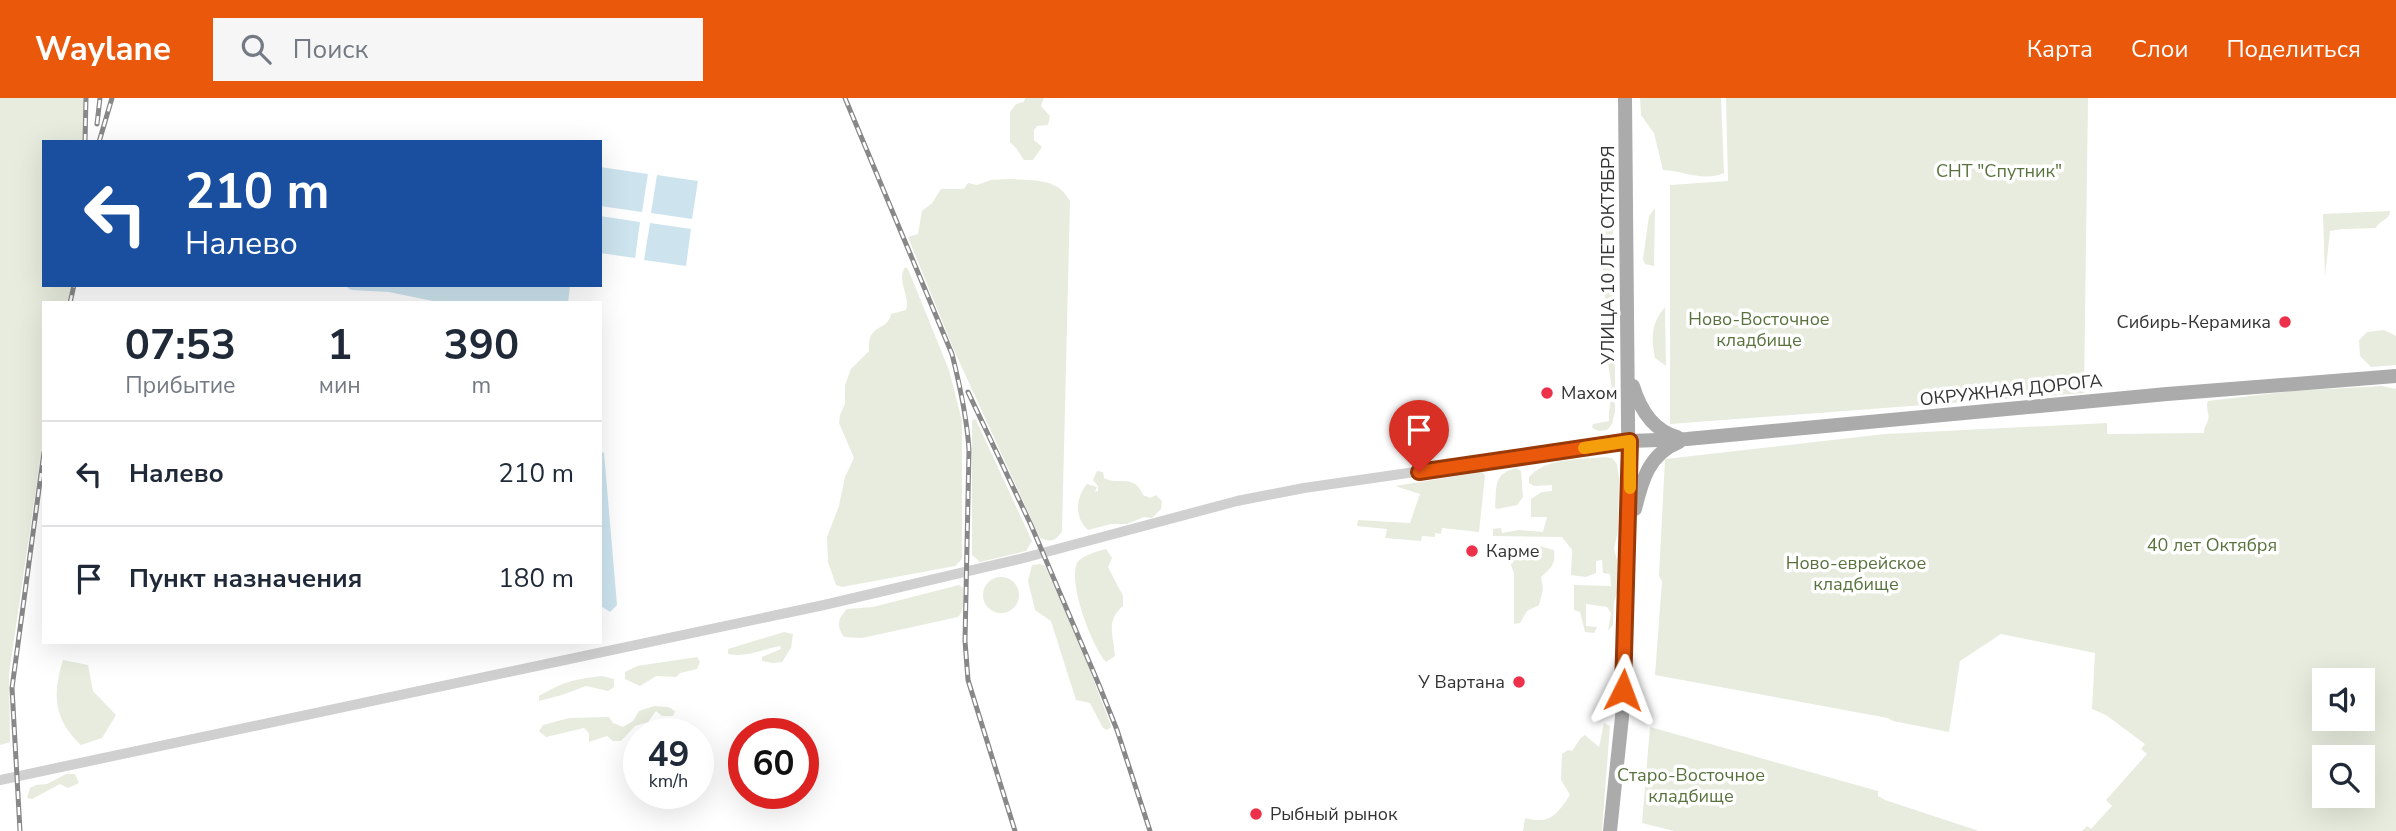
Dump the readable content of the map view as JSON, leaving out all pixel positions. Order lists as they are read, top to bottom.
{
  "streets": {
    "main road": ["УЛИЦА 10 ЛЕТ ОКТЯБРЯ", "ОКРУЖНАЯ ДОРОГА"]
  },
  "crossings": [
    ["УЛИЦА 10 ЛЕТ ОКТЯБРЯ", "ОКРУЖНАЯ ДОРОГА"]
  ],
  "parks": [
    "СНТ \"Спутник\"",
    "Ново-Восточное кладбище",
    "40 лет Октября",
    "Ново-еврейское кладбище",
    "Старо-Восточное кладбище"
  ],
  "places": [
    "Сибирь-Керамика",
    "Махом",
    "Карме",
    "У Вартана",
    "Рыбный рынок"
  ],
  "page": {
    "header": "Waylane",
    "search": "Поиск",
    "nav": ["Карта", "Слои", "Поделиться"],
    "turn": ["210 m", "Налево"],
    "eta": [
      "07:53",
      "Прибытие",
      "1",
      "мин",
      "390",
      "m"
    ],
    "list": [
      {
        "name": "Налево",
        "value": "210 m"
      },
      {
        "name": "Пункт назначения",
        "value": "180 m"
      }
    ],
    "speed": "49 km/h",
    "limit": "60"
  }
}
